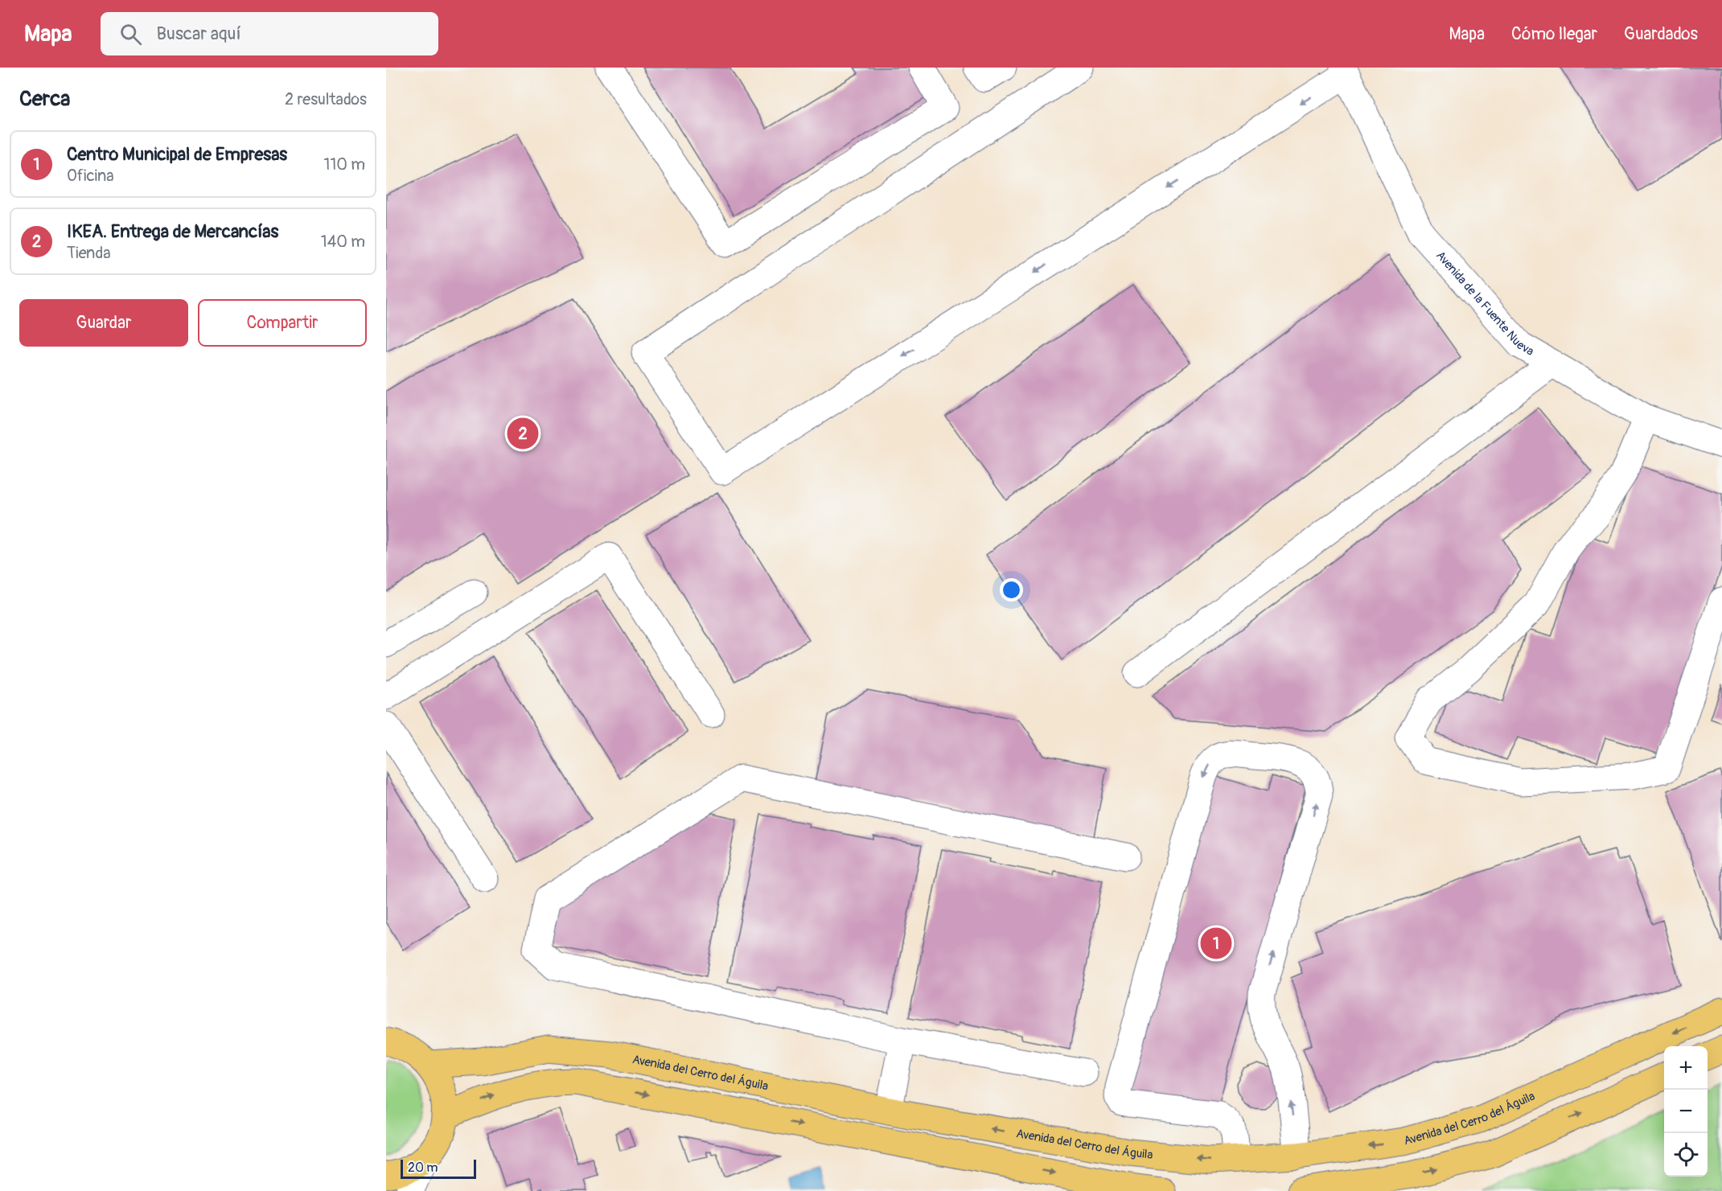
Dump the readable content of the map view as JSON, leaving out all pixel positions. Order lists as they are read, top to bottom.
{
  "streets": {
    "main road": ["Avenida del Cerro del Águila"],
    "street": ["Avenida de la Fuente Nueva"]
  },
  "scale_bar": "20 m",
  "page": {
    "header": "Mapa",
    "search": "Buscar aquí",
    "nav": ["Mapa", "Cómo llegar", "Guardados"],
    "heading": ["Cerca", "2 resultados"],
    "list": [
      {
        "mark": "1",
        "name": "Centro Municipal de Empresas",
        "note": "Oficina",
        "value": "110 m"
      },
      {
        "mark": "2",
        "name": "IKEA. Entrega de Mercancías",
        "note": "Tienda",
        "value": "140 m"
      }
    ],
    "buttons": ["Guardar", "Compartir"],
    "pins": ["2", "1"],
    "map_buttons": ["+", "−"],
    "scale": "20 m"
  }
}
